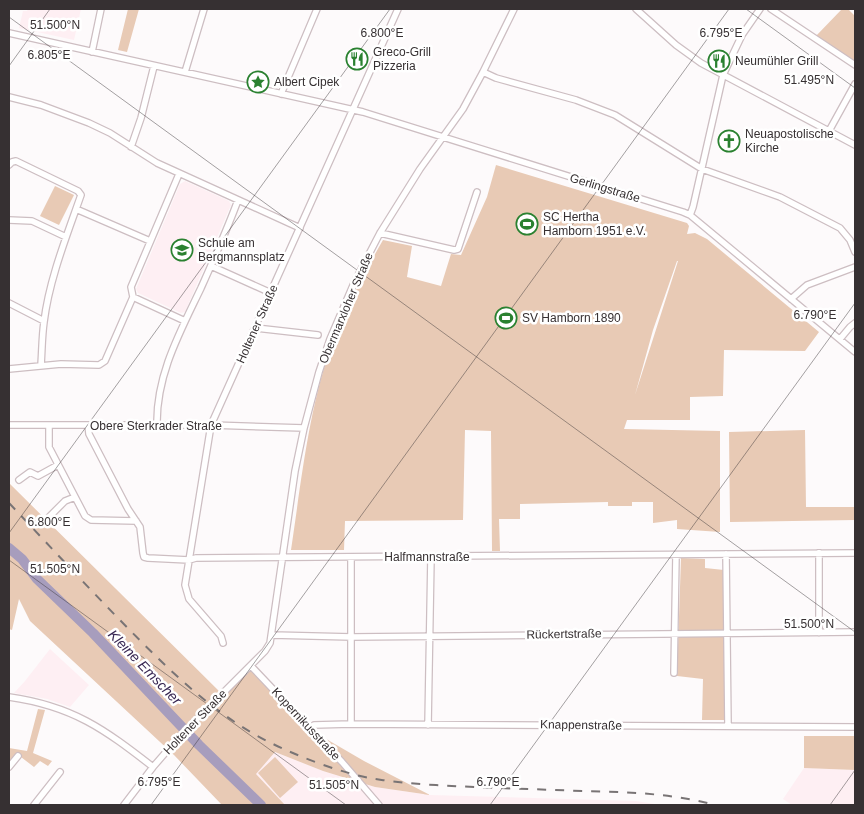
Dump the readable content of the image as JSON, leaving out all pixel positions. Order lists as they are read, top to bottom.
{
  "streets": {
    "street": [
      "Gerlingstraße",
      "Obermarxloher Straße",
      "Holtener Straße",
      "Obere Sterkrader Straße",
      "Halfmannstraße",
      "Rückertstraße",
      "Kopernikusstraße",
      "Knappenstraße"
    ]
  },
  "crossings": [
    ["Gerlingstraße", "Obermarxloher Straße"],
    ["Gerlingstraße", "Holtener Straße"],
    ["Obermarxloher Straße", "Holtener Straße"],
    ["Obermarxloher Straße", "Obere Sterkrader Straße"],
    ["Obermarxloher Straße", "Halfmannstraße"],
    ["Obermarxloher Straße", "Rückertstraße"],
    ["Obermarxloher Straße", "Kopernikusstraße"],
    ["Holtener Straße", "Obere Sterkrader Straße"],
    ["Holtener Straße", "Halfmannstraße"],
    ["Holtener Straße", "Kopernikusstraße"],
    ["Obere Sterkrader Straße", "Halfmannstraße"],
    ["Kopernikusstraße", "Knappenstraße"]
  ],
  "water": ["Kleine Emscher"],
  "places": {
    "restaurant": ["Greco-Grill Pizzeria", "Neumühler Grill"],
    "place": ["Albert Cipek"],
    "church": ["Neuapostolische Kirche"],
    "sports": ["SC Hertha Hamborn 1951 e.V.", "SV Hamborn 1890"],
    "school or university": ["Schule am Bergmannsplatz"]
  },
  "coordinates": [
    "51.500°N",
    "6.800°E",
    "6.795°E",
    "6.805°E",
    "51.495°N",
    "6.790°E",
    "51.505°N"
  ]
}
